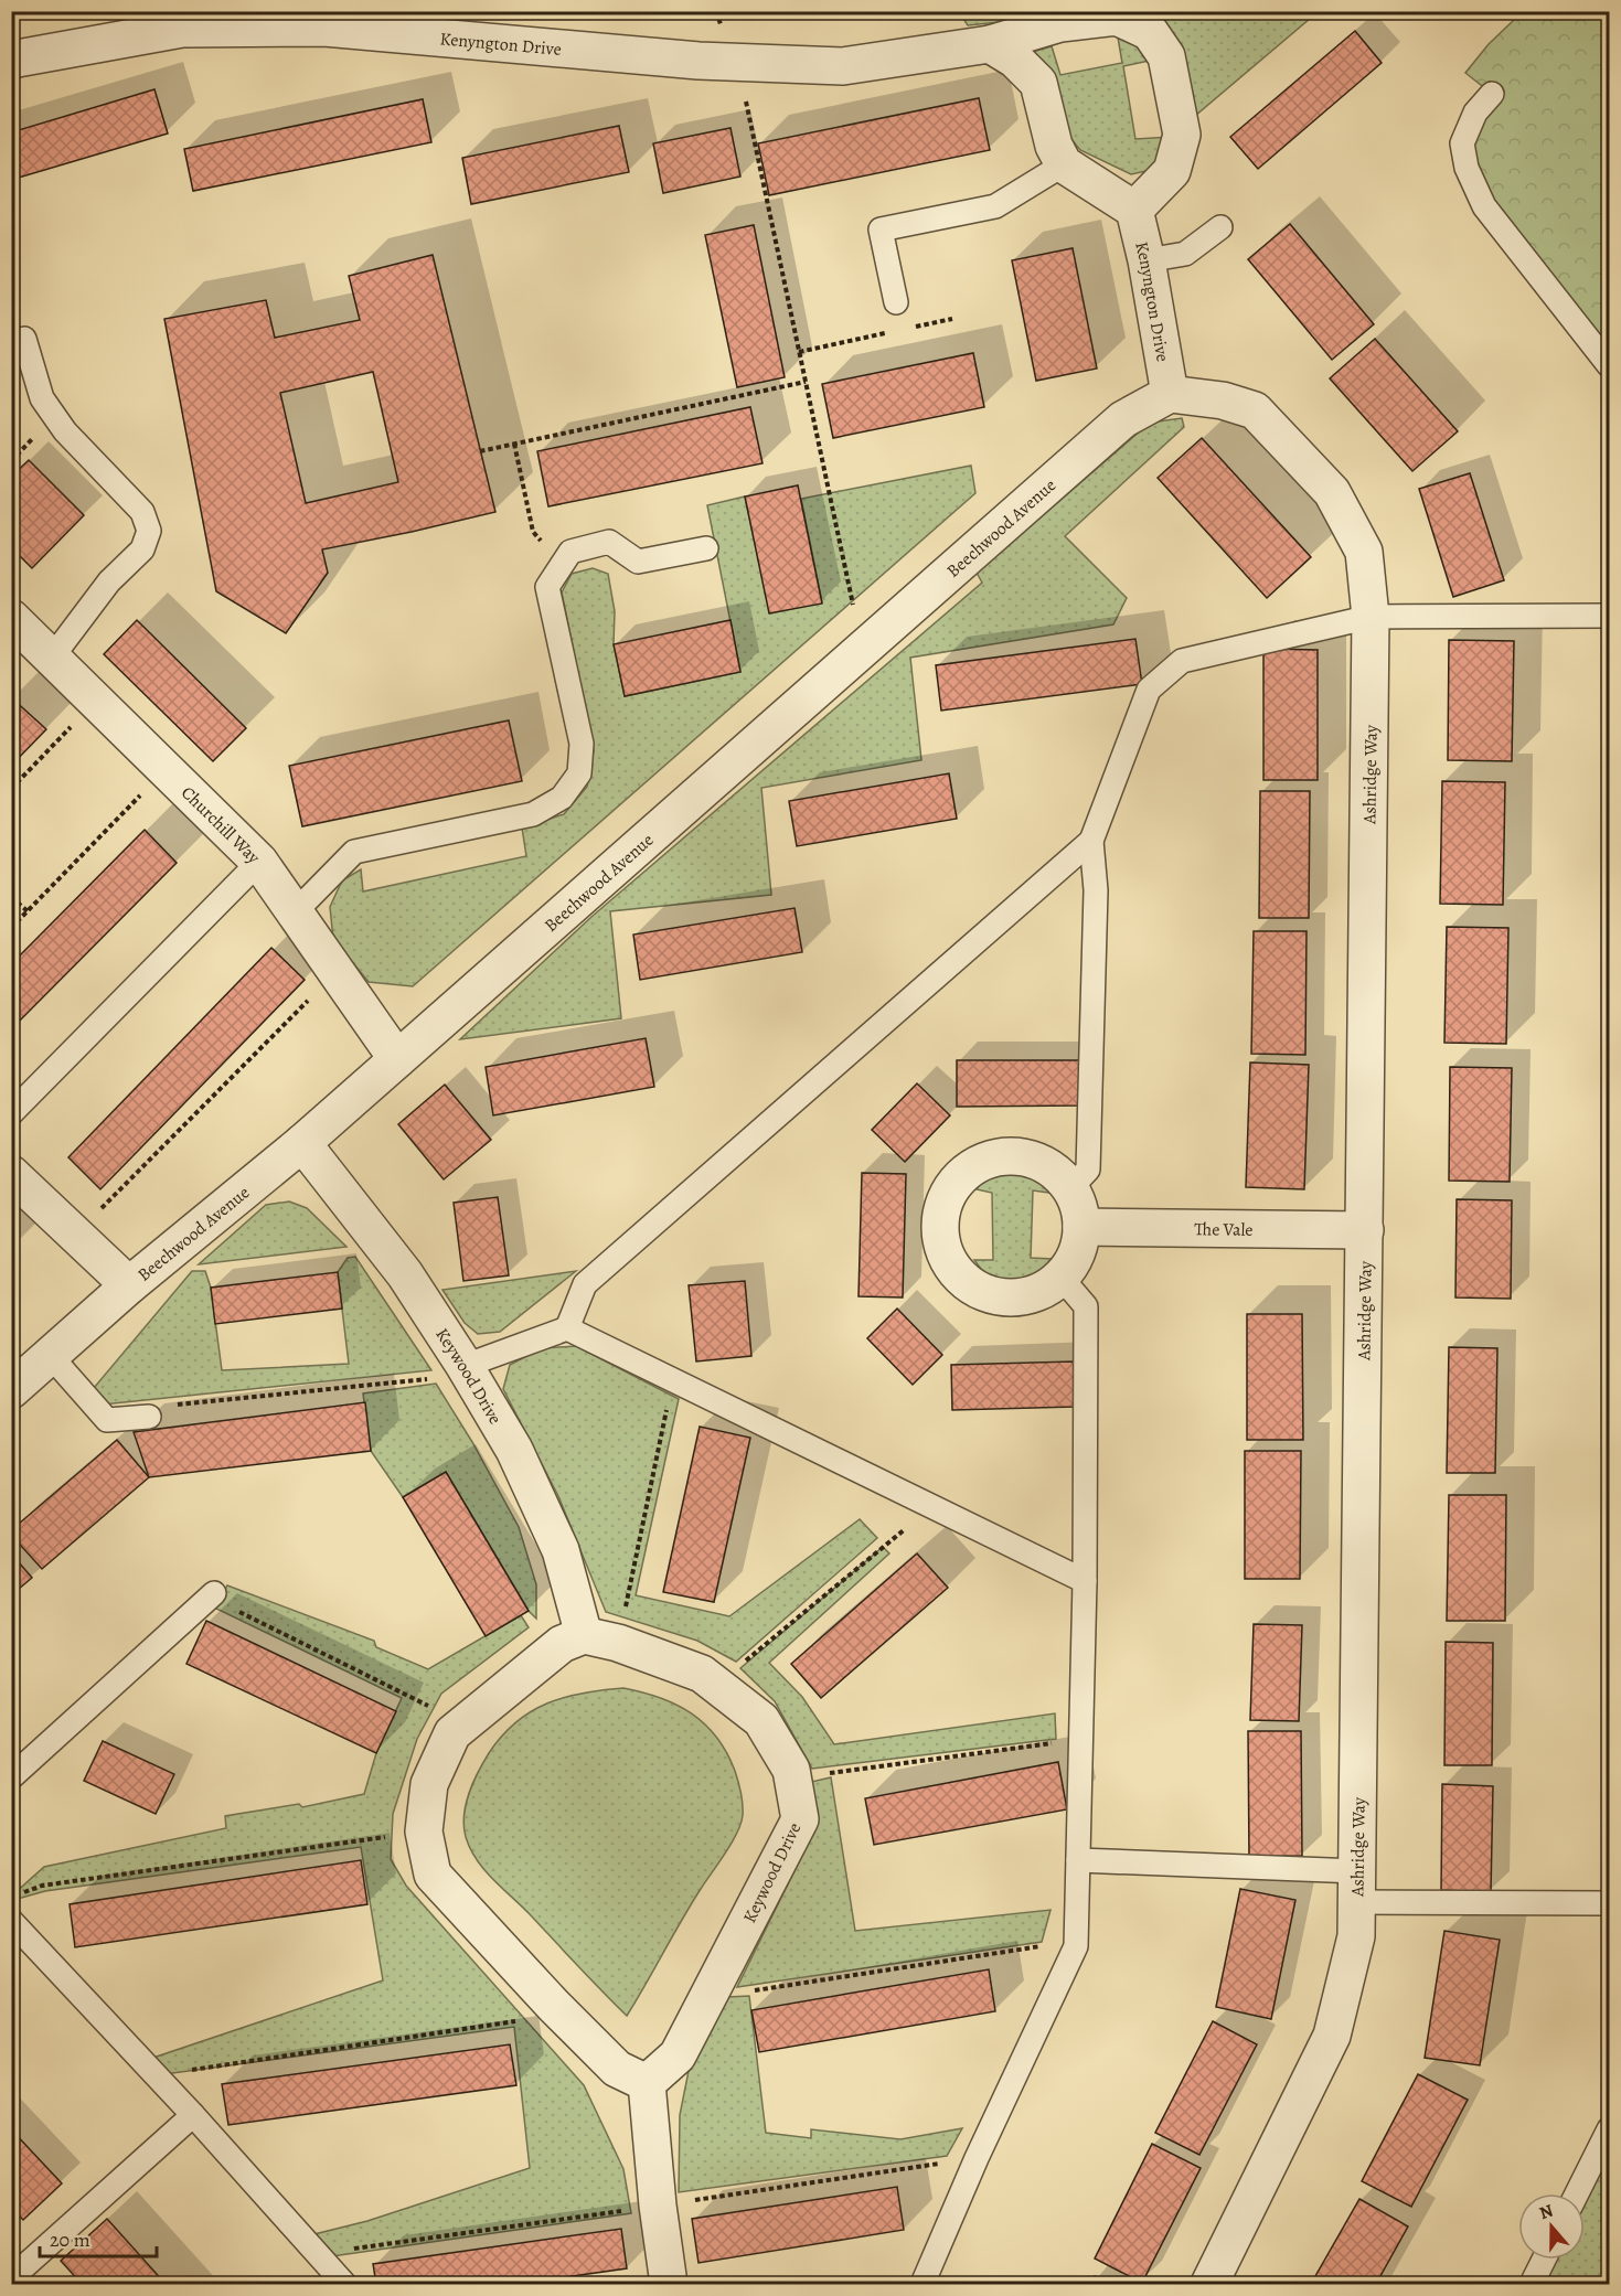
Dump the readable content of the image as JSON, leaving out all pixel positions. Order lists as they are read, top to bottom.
{
  "streets": {
    "street": [
      "Kenyngton Drive",
      "Beechwood Avenue",
      "Ashridge Way",
      "Churchill Way",
      "The Vale",
      "Keywood Drive"
    ]
  },
  "crossings": [
    ["Kenyngton Drive", "Beechwood Avenue"],
    ["Kenyngton Drive", "Ashridge Way"],
    ["Beechwood Avenue", "Ashridge Way"],
    ["Beechwood Avenue", "Churchill Way"],
    ["Beechwood Avenue", "Keywood Drive"],
    ["Ashridge Way", "The Vale"]
  ],
  "scale_bar": "20 m",
  "north": "top"
}
